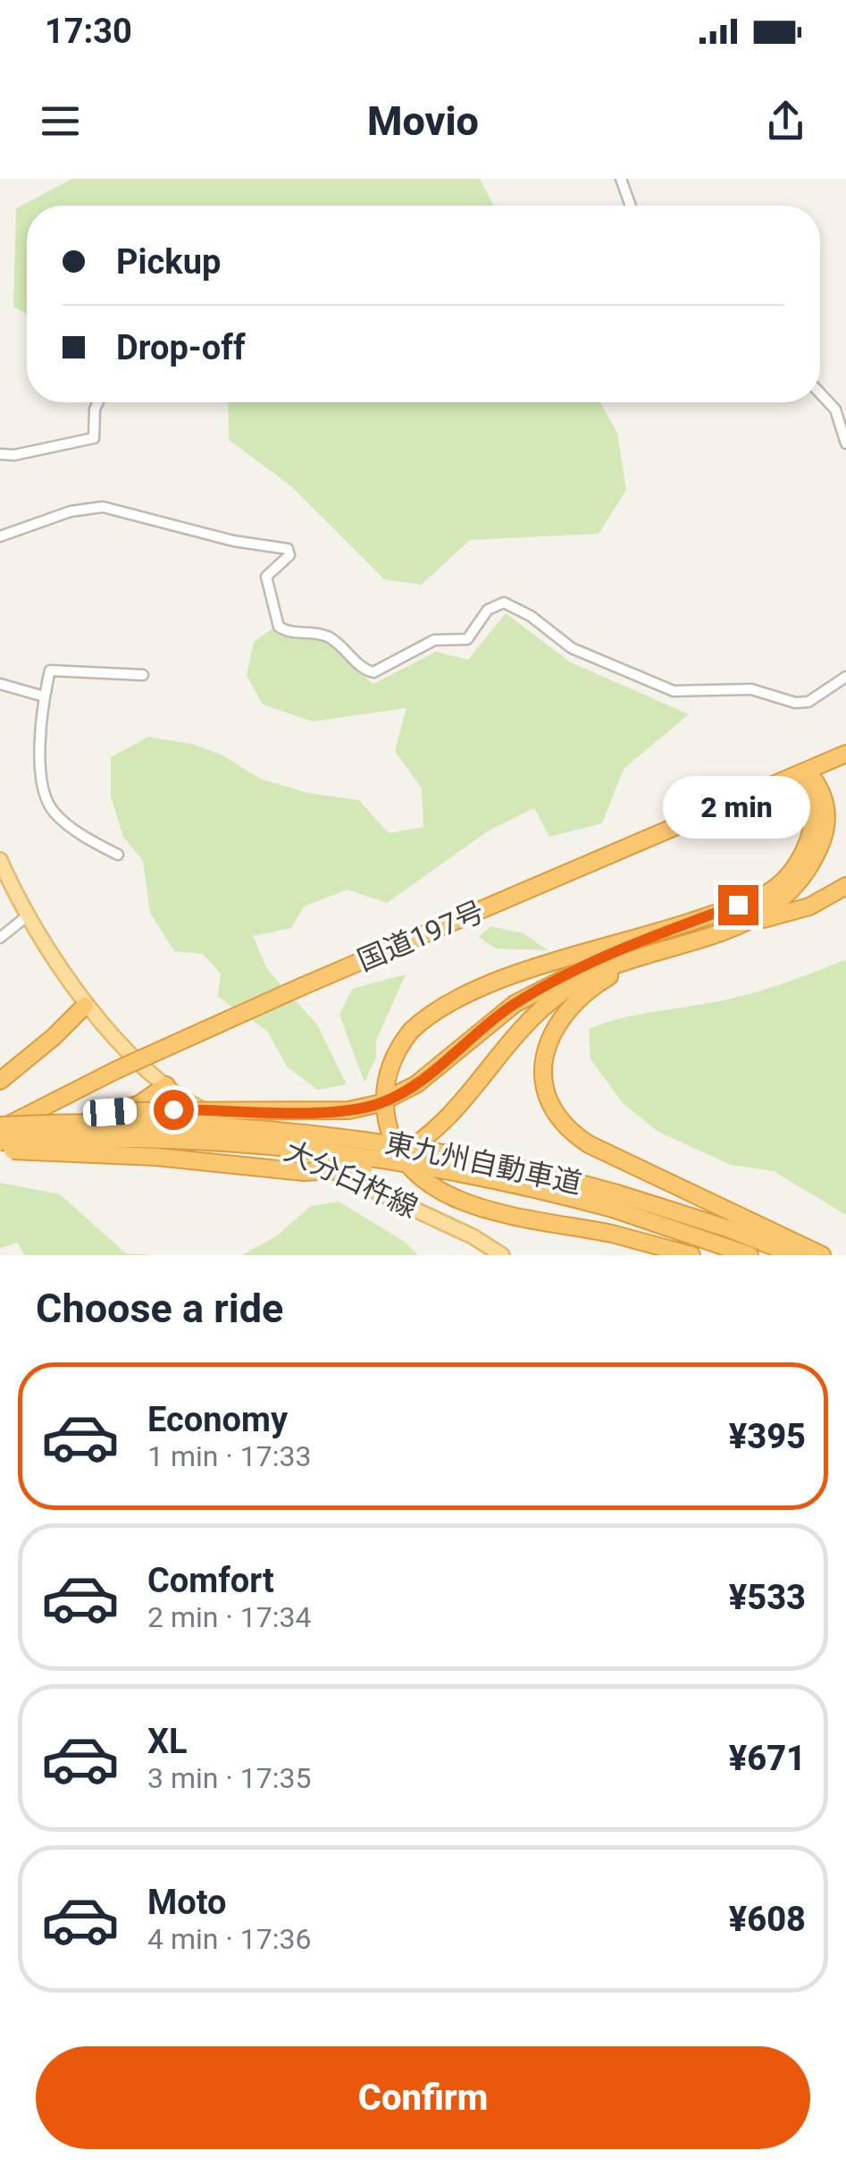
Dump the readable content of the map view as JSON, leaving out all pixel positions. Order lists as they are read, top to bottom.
{
  "streets": {
    "highway": ["国道197号", "東九州自動車道"],
    "main road": ["大分臼杵線"]
  },
  "crossings": [
    ["国道197号", "東九州自動車道"]
  ],
  "page": {
    "status": "17:30",
    "header": "Movio",
    "banner": ["Pickup", "Drop-off"],
    "bubble": "2 min",
    "heading": "Choose a ride",
    "list": [
      {
        "name": "Economy",
        "note": "1 min · 17:33",
        "value": "¥395"
      },
      {
        "name": "Comfort",
        "note": "2 min · 17:34",
        "value": "¥533"
      },
      {
        "name": "XL",
        "note": "3 min · 17:35",
        "value": "¥671"
      },
      {
        "name": "Moto",
        "note": "4 min · 17:36",
        "value": "¥608"
      }
    ],
    "buttons": "Confirm"
  }
}
